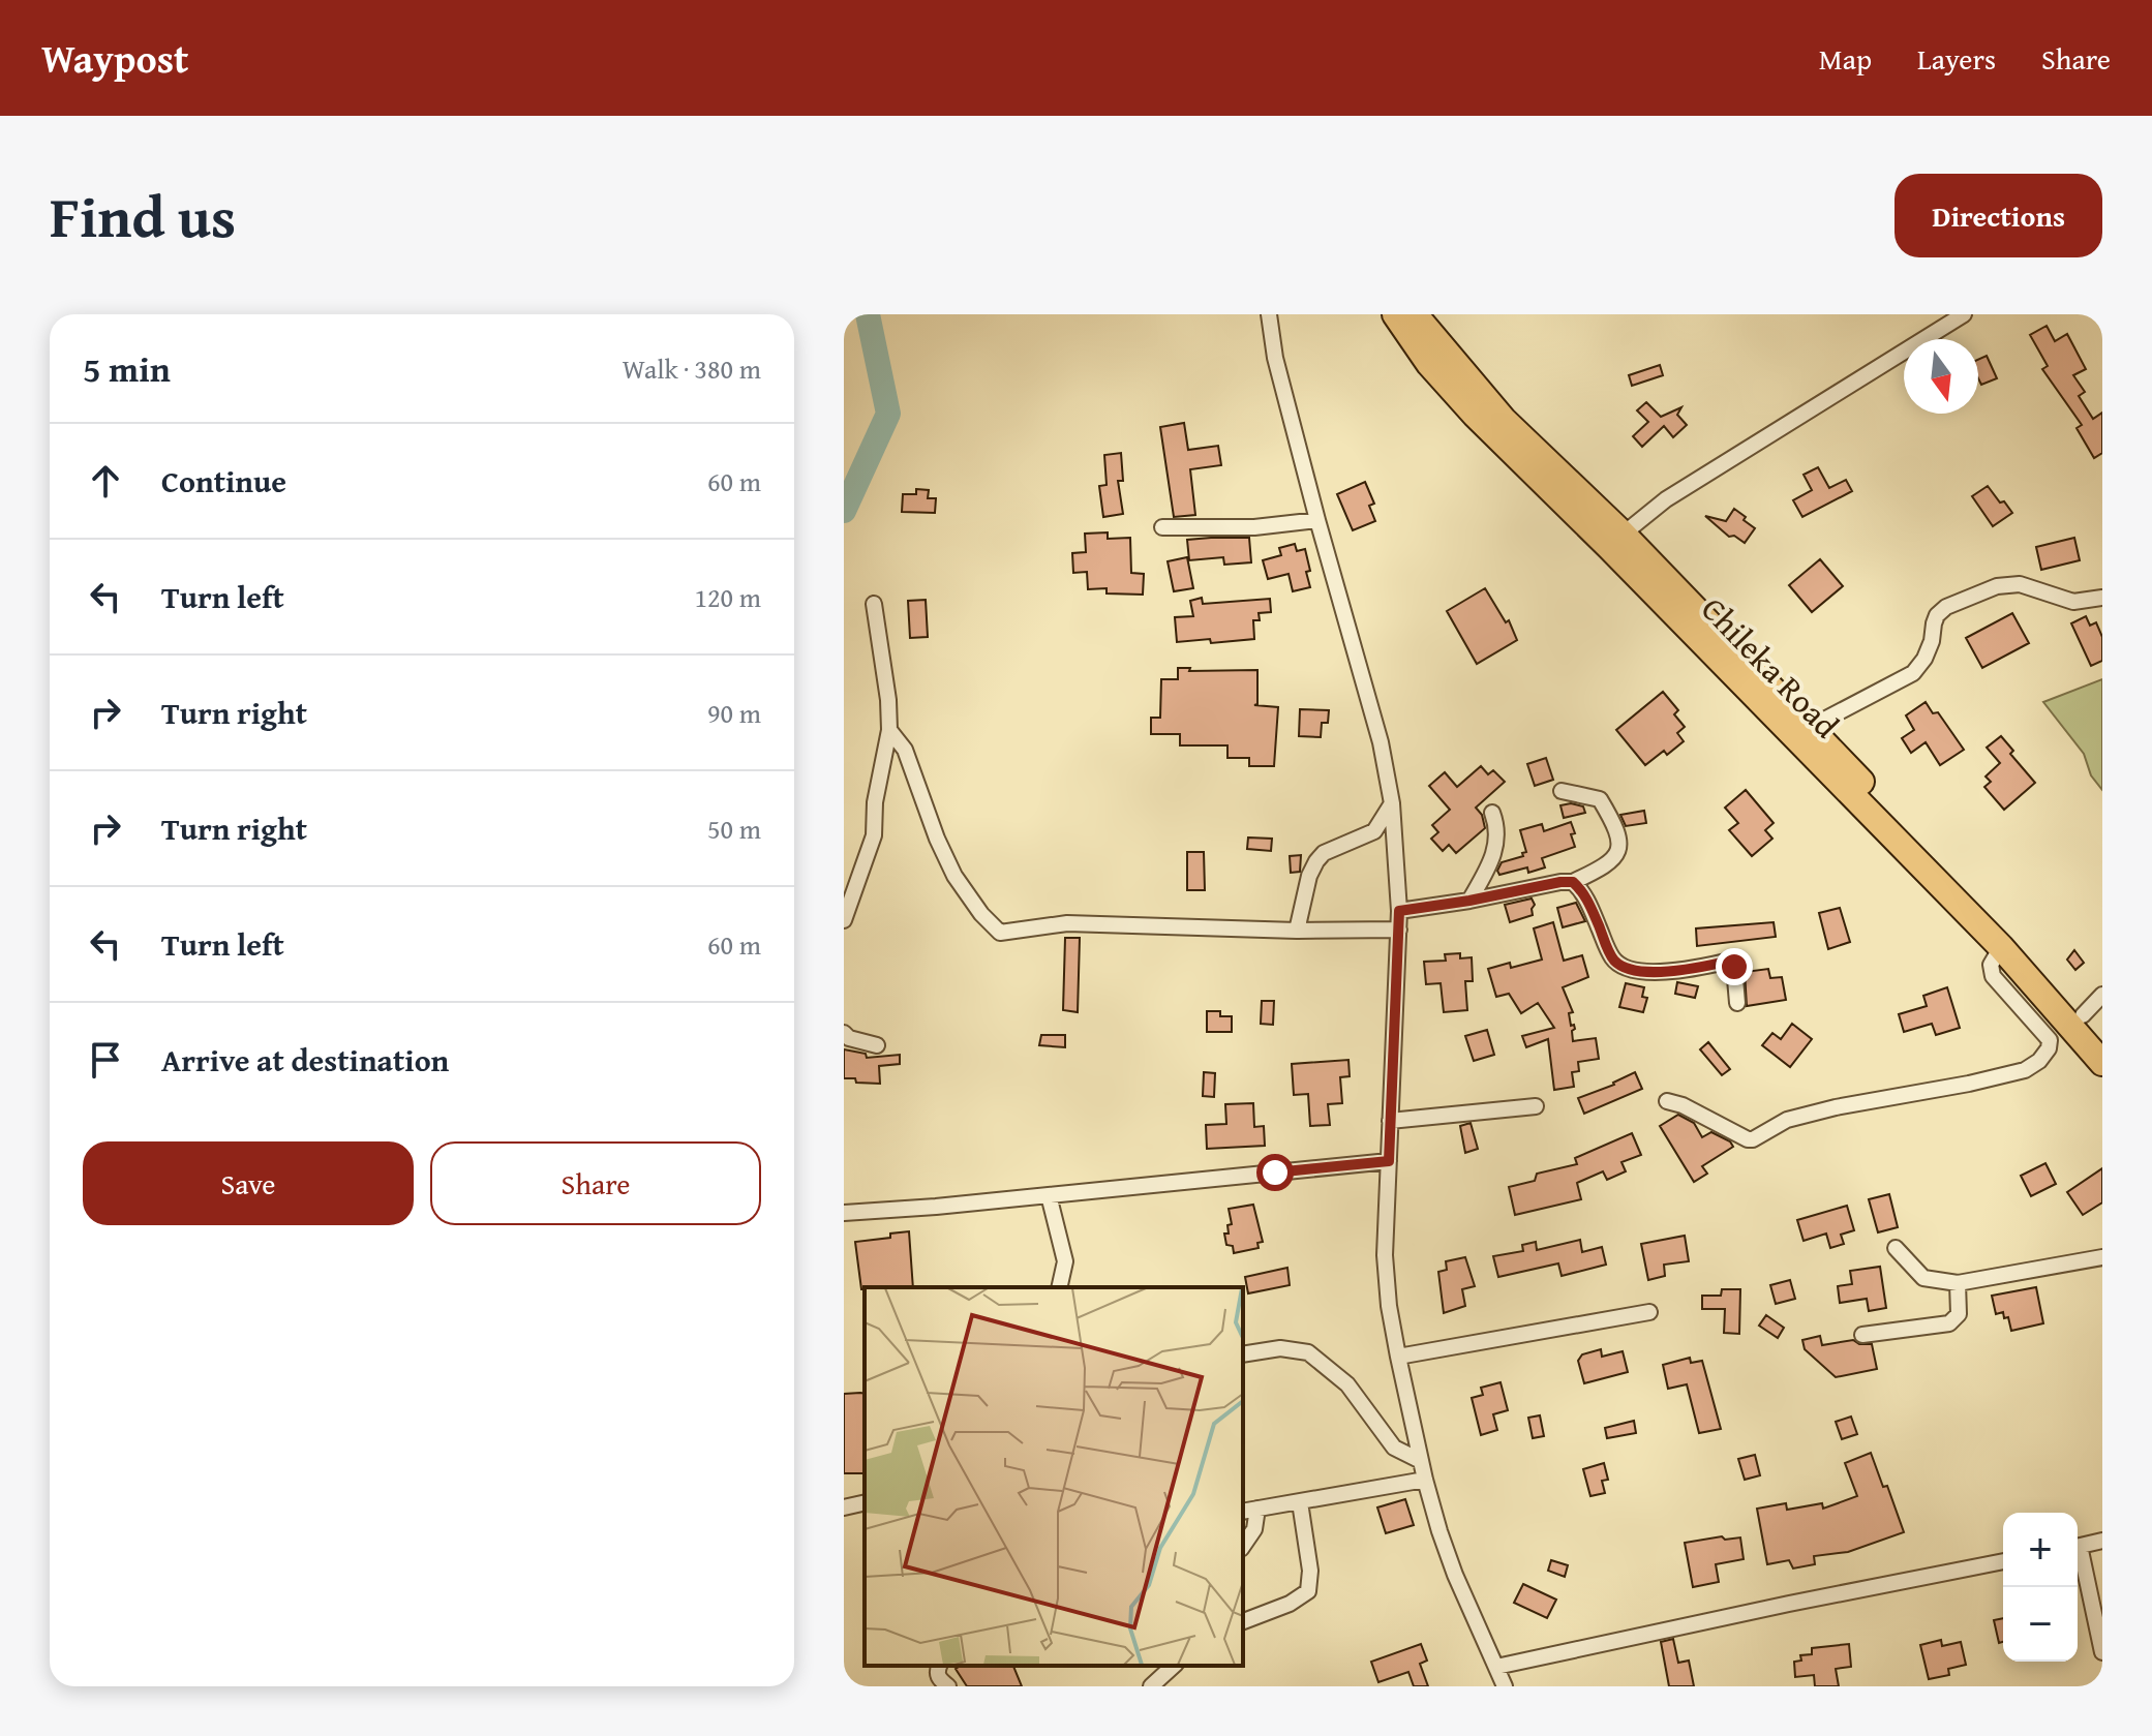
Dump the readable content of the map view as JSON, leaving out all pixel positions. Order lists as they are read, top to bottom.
{
  "streets": {
    "highway": ["Chileka Road"]
  },
  "north": "bottom",
  "page": {
    "header": "Waypost",
    "nav": ["Map", "Layers", "Share"],
    "title": "Find us",
    "buttons": [
      "Directions",
      ["Save", "Share"]
    ],
    "heading": ["5 min", "Walk · 380 m"],
    "list": [
      ["Continue", "60 m"],
      ["Turn left", "120 m"],
      ["Turn right", "90 m"],
      ["Turn right", "50 m"],
      ["Turn left", "60 m"],
      "Arrive at destination"
    ],
    "map_buttons": ["+", "−"]
  }
}
